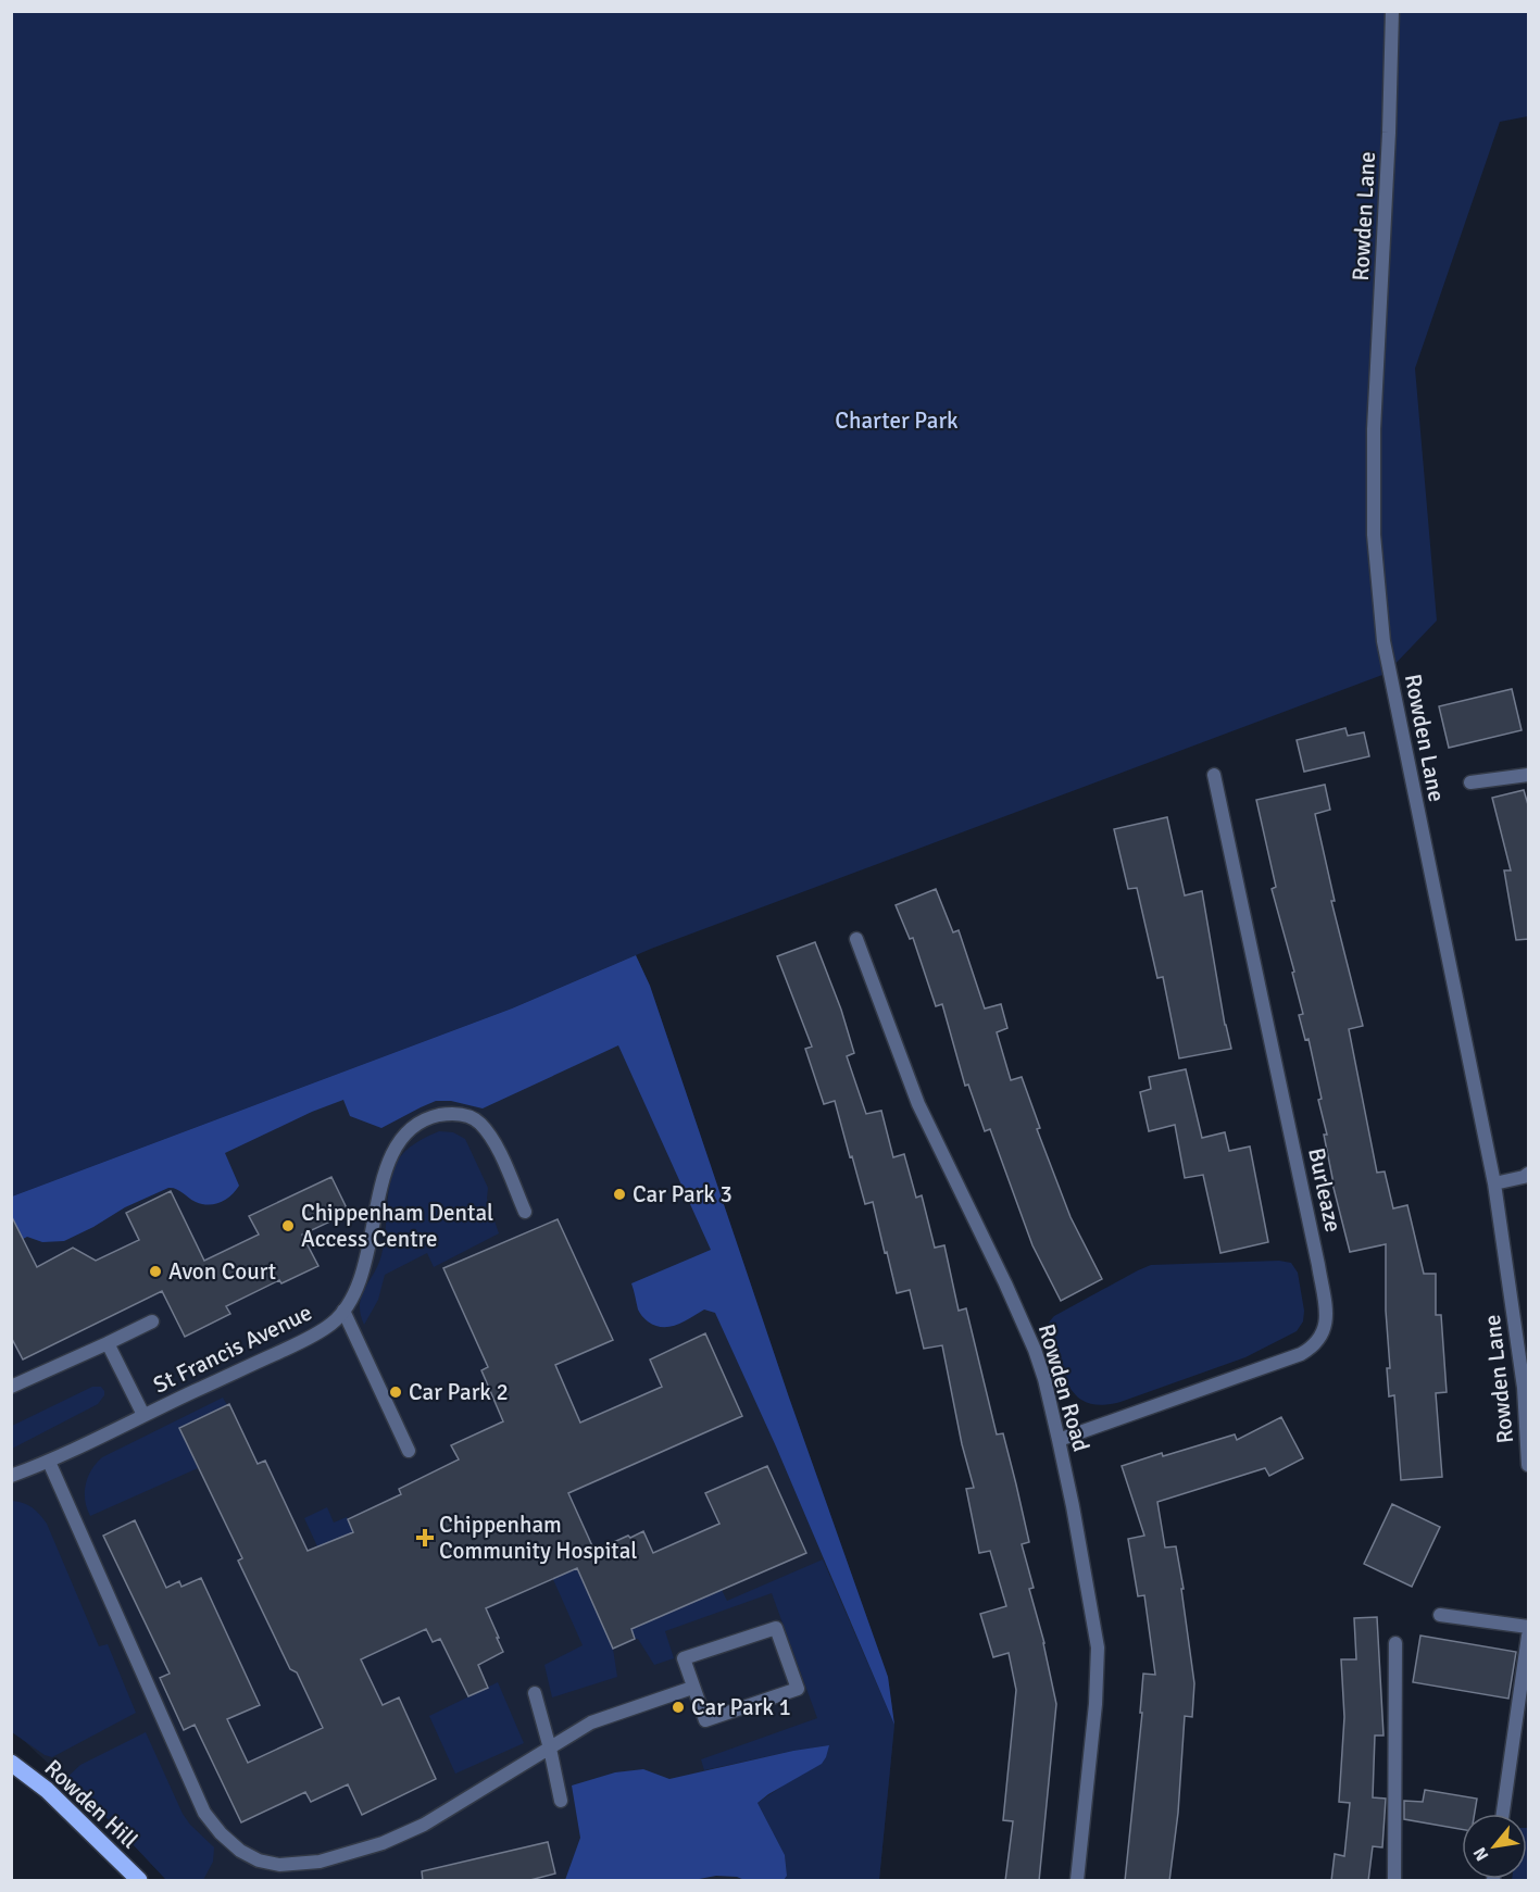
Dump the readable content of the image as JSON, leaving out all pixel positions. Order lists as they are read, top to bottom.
{
  "streets": {
    "main road": ["Rowden Hill"],
    "street": [
      "Rowden Lane",
      "Burleaze",
      "St Francis Avenue",
      "Rowden Road"
    ]
  },
  "crossings": [
    ["Burleaze", "Rowden Road"]
  ],
  "parks": ["Charter Park"],
  "places": {
    "other": [
      "Car Park 3",
      "Chippenham Dental Access Centre",
      "Avon Court",
      "Car Park 2",
      "Car Park 1"
    ],
    "health": ["Chippenham Community Hospital"]
  },
  "north": "bottom left"
}
